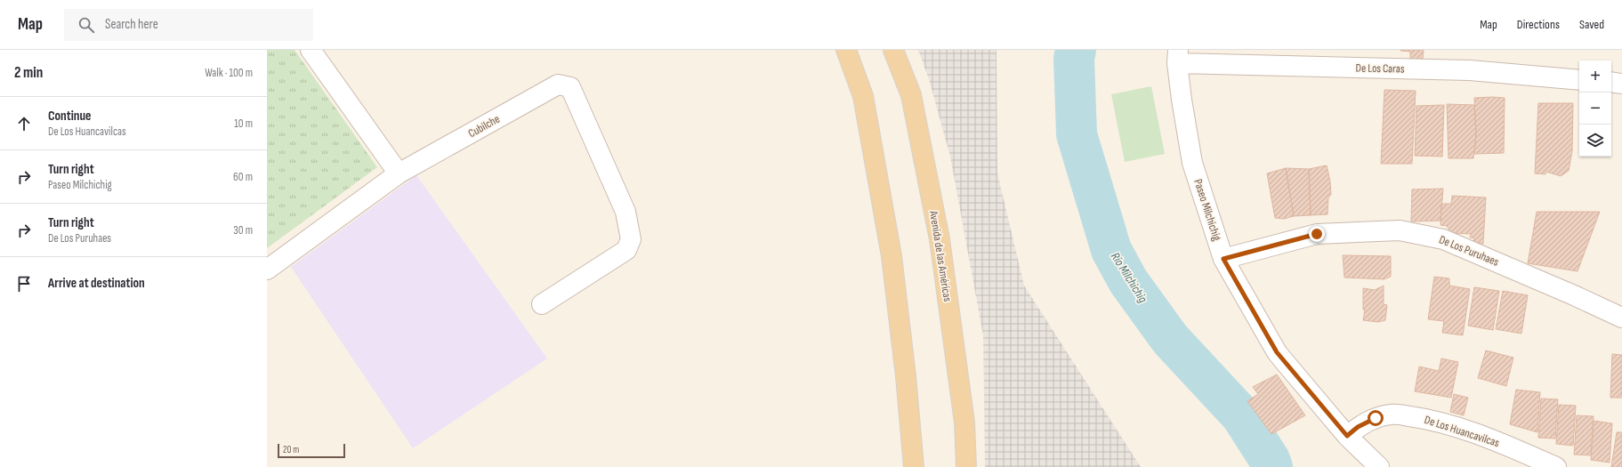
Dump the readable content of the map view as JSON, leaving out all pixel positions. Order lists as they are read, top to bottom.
{
  "streets": {
    "main road": ["Avenida de las Américas"],
    "street": [
      "De Los Caras",
      "Cubilche",
      "Paseo Milchichig",
      "De Los Puruhaes",
      "De Los Huancavilcas"
    ]
  },
  "crossings": [
    ["De Los Caras", "Paseo Milchichig"],
    ["Paseo Milchichig", "De Los Puruhaes"],
    ["Paseo Milchichig", "De Los Huancavilcas"]
  ],
  "water": ["Río Milchichig"],
  "scale_bar": "20 m",
  "page": {
    "header": "Map",
    "search": "Search here",
    "nav": ["Map", "Directions", "Saved"],
    "heading": ["2 min", "Walk · 100 m"],
    "map_buttons": ["+", "−"],
    "list": [
      ["Continue", "De Los Huancavilcas", "10 m"],
      ["Turn right", "Paseo Milchichig", "60 m"],
      ["Turn right", "De Los Puruhaes", "30 m"],
      "Arrive at destination"
    ],
    "scale": "20 m"
  }
}
